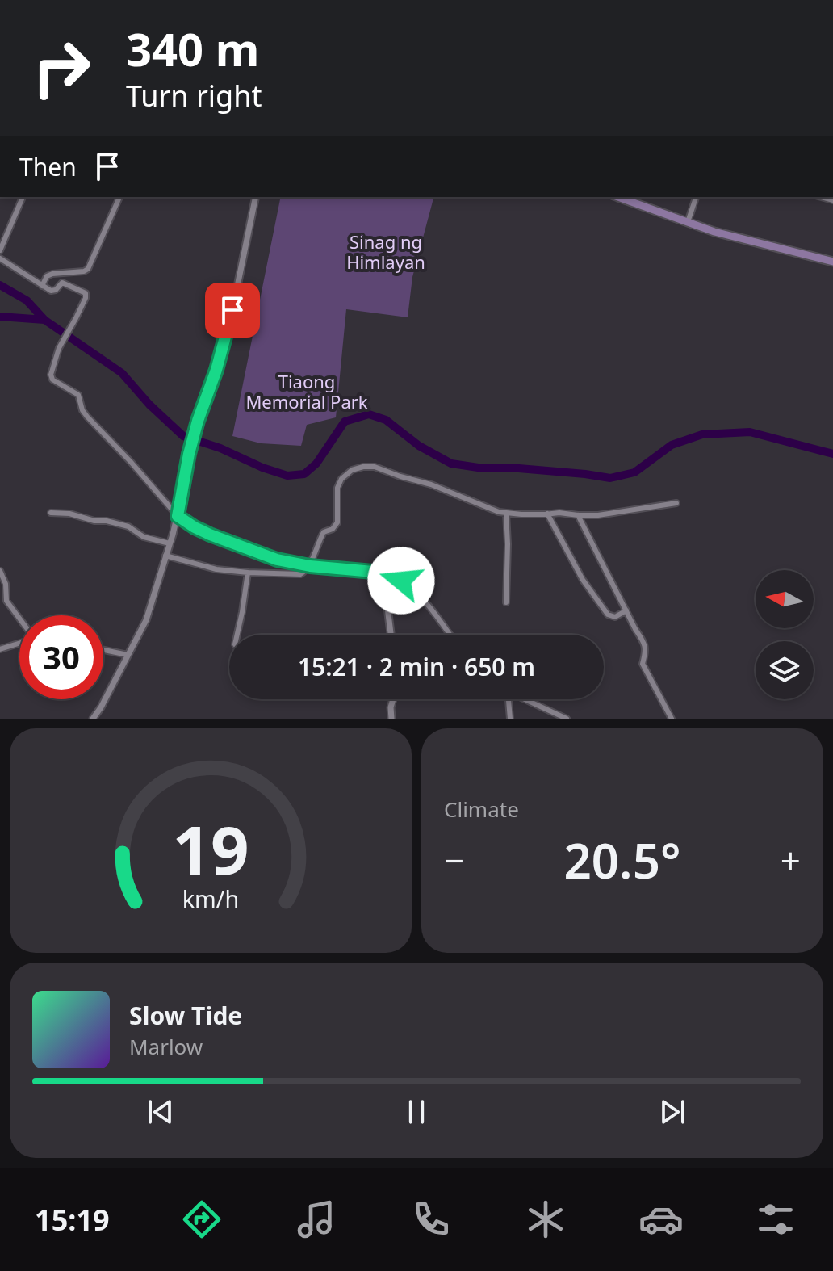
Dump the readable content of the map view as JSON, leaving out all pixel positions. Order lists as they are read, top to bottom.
{
  "parks": ["Sinag ng Himlayan", "Tiaong Memorial Park"],
  "north": "left",
  "page": {
    "turn": ["340 m", "Turn right"],
    "then": "Then",
    "limit": "30",
    "trip": "15:21 · 2 min · 650 m",
    "tile": "Climate",
    "heat": ["−", "20.5°", "+"],
    "song": ["Slow Tide", "Marlow"],
    "tabs": "15:19",
    "gauge": ["19", "km/h"]
  }
}
